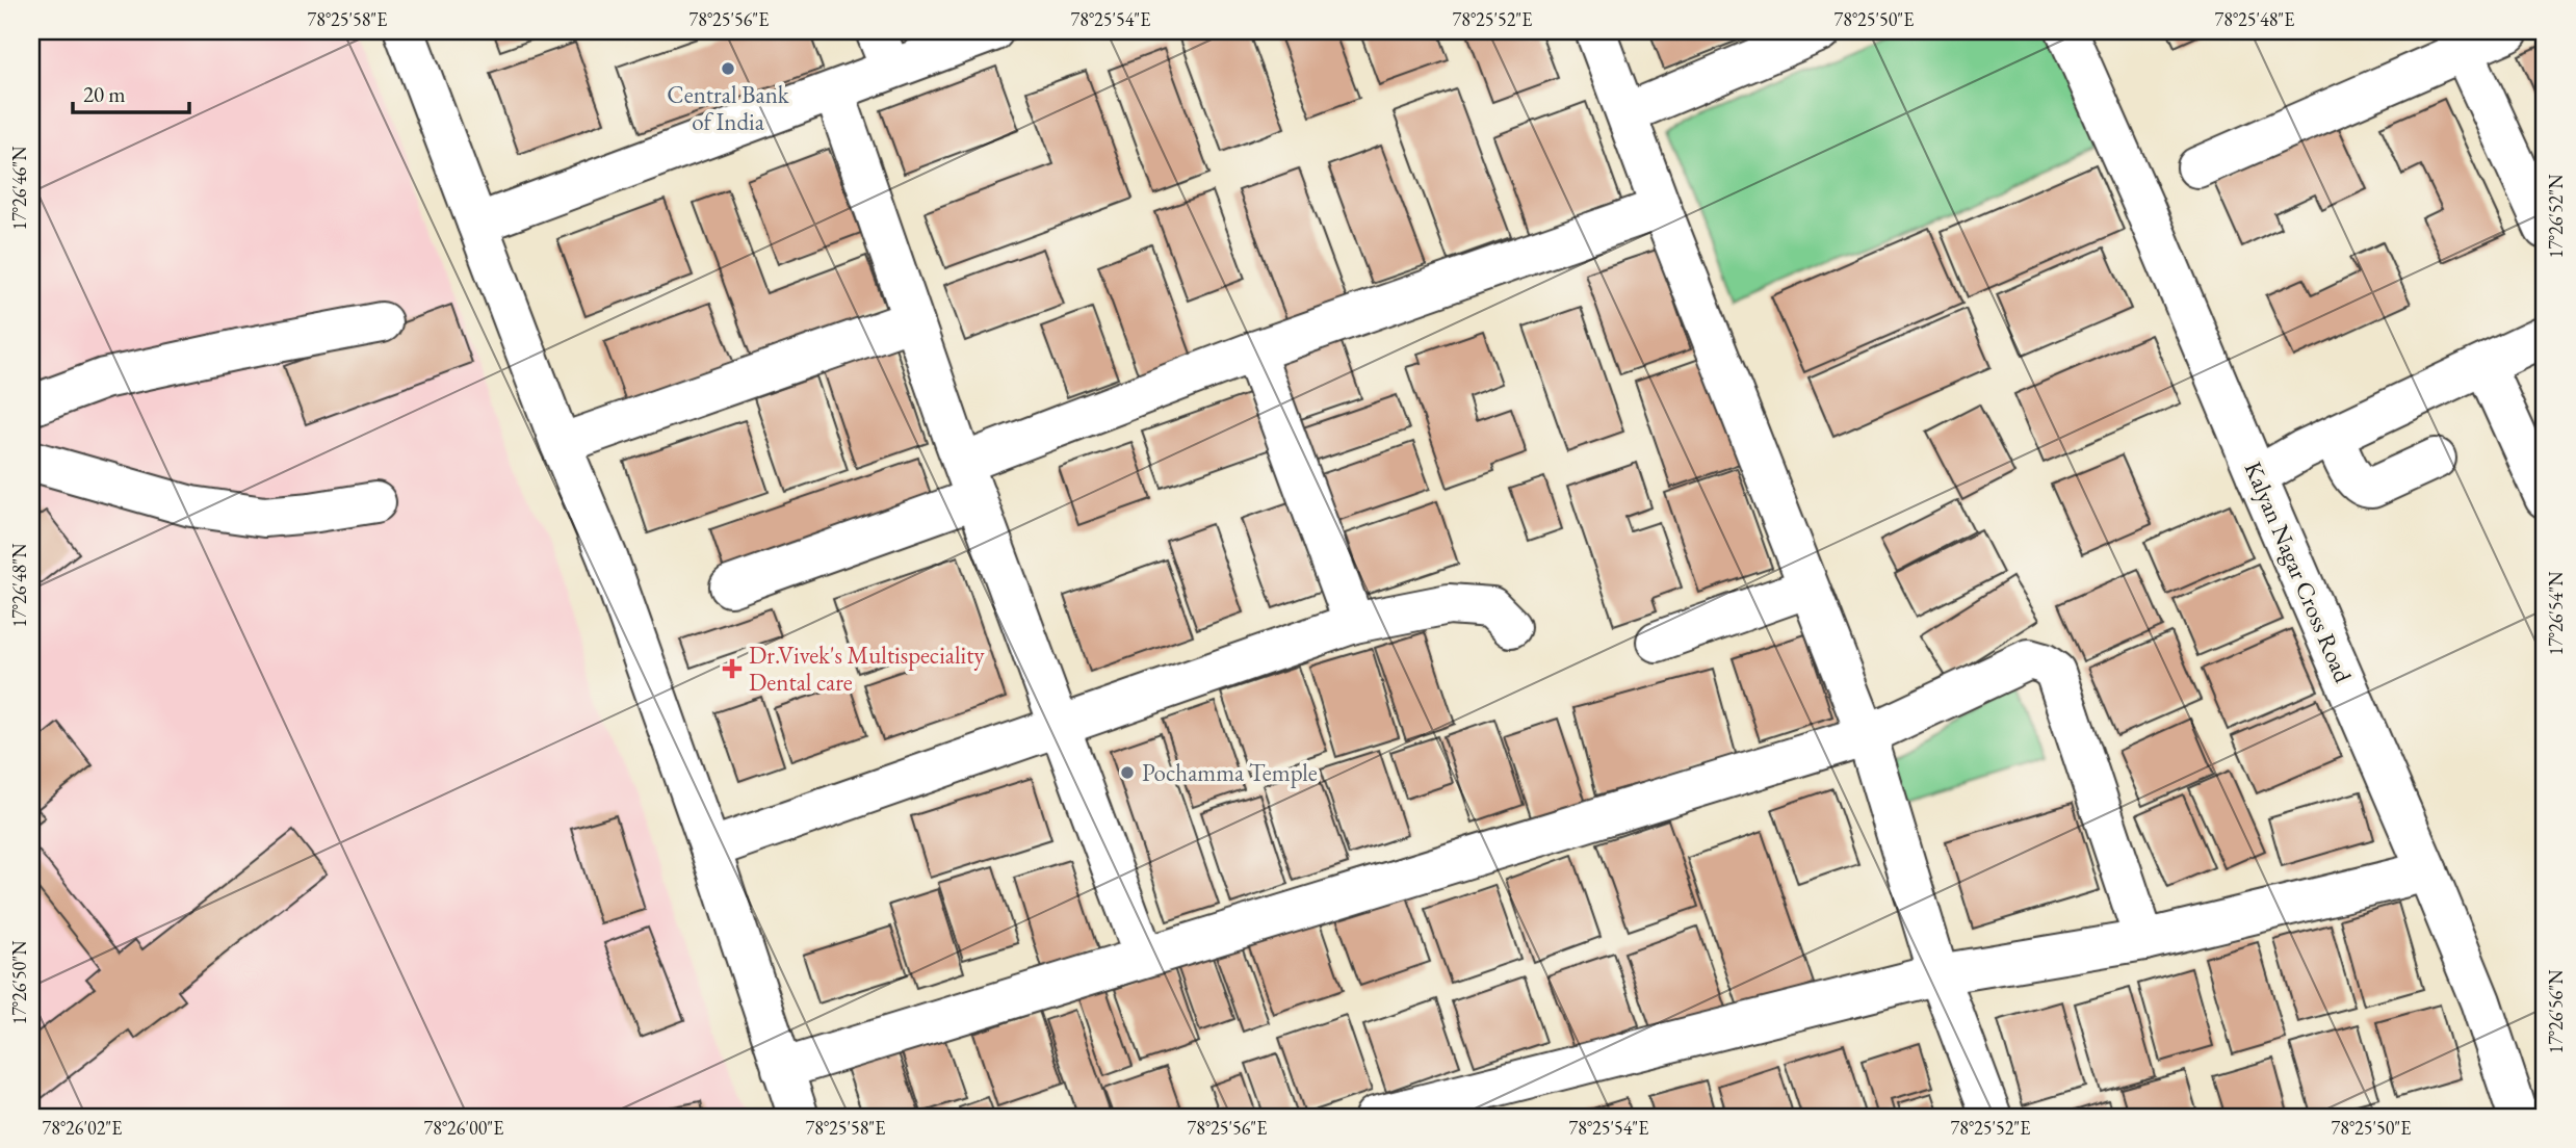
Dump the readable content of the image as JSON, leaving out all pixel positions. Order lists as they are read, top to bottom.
{
  "streets": {
    "street": ["Kalyan Nagar Cross Road"]
  },
  "places": {
    "other": ["Central Bank of India", "Pochamma Temple"],
    "health": ["Dr.Vivek's Multispeciality Dental care"]
  },
  "scale_bar": "20 m",
  "coordinates": [
    "78°25'58\"E",
    "78°25'56\"E",
    "78°25'54\"E",
    "78°25'52\"E",
    "78°25'50\"E",
    "78°25'48\"E",
    "17°26'46\"N",
    "17°26'52\"N",
    "17°26'48\"N",
    "17°26'54\"N",
    "17°26'50\"N",
    "17°26'56\"N",
    "78°26'02\"E",
    "78°26'00\"E"
  ]
}
